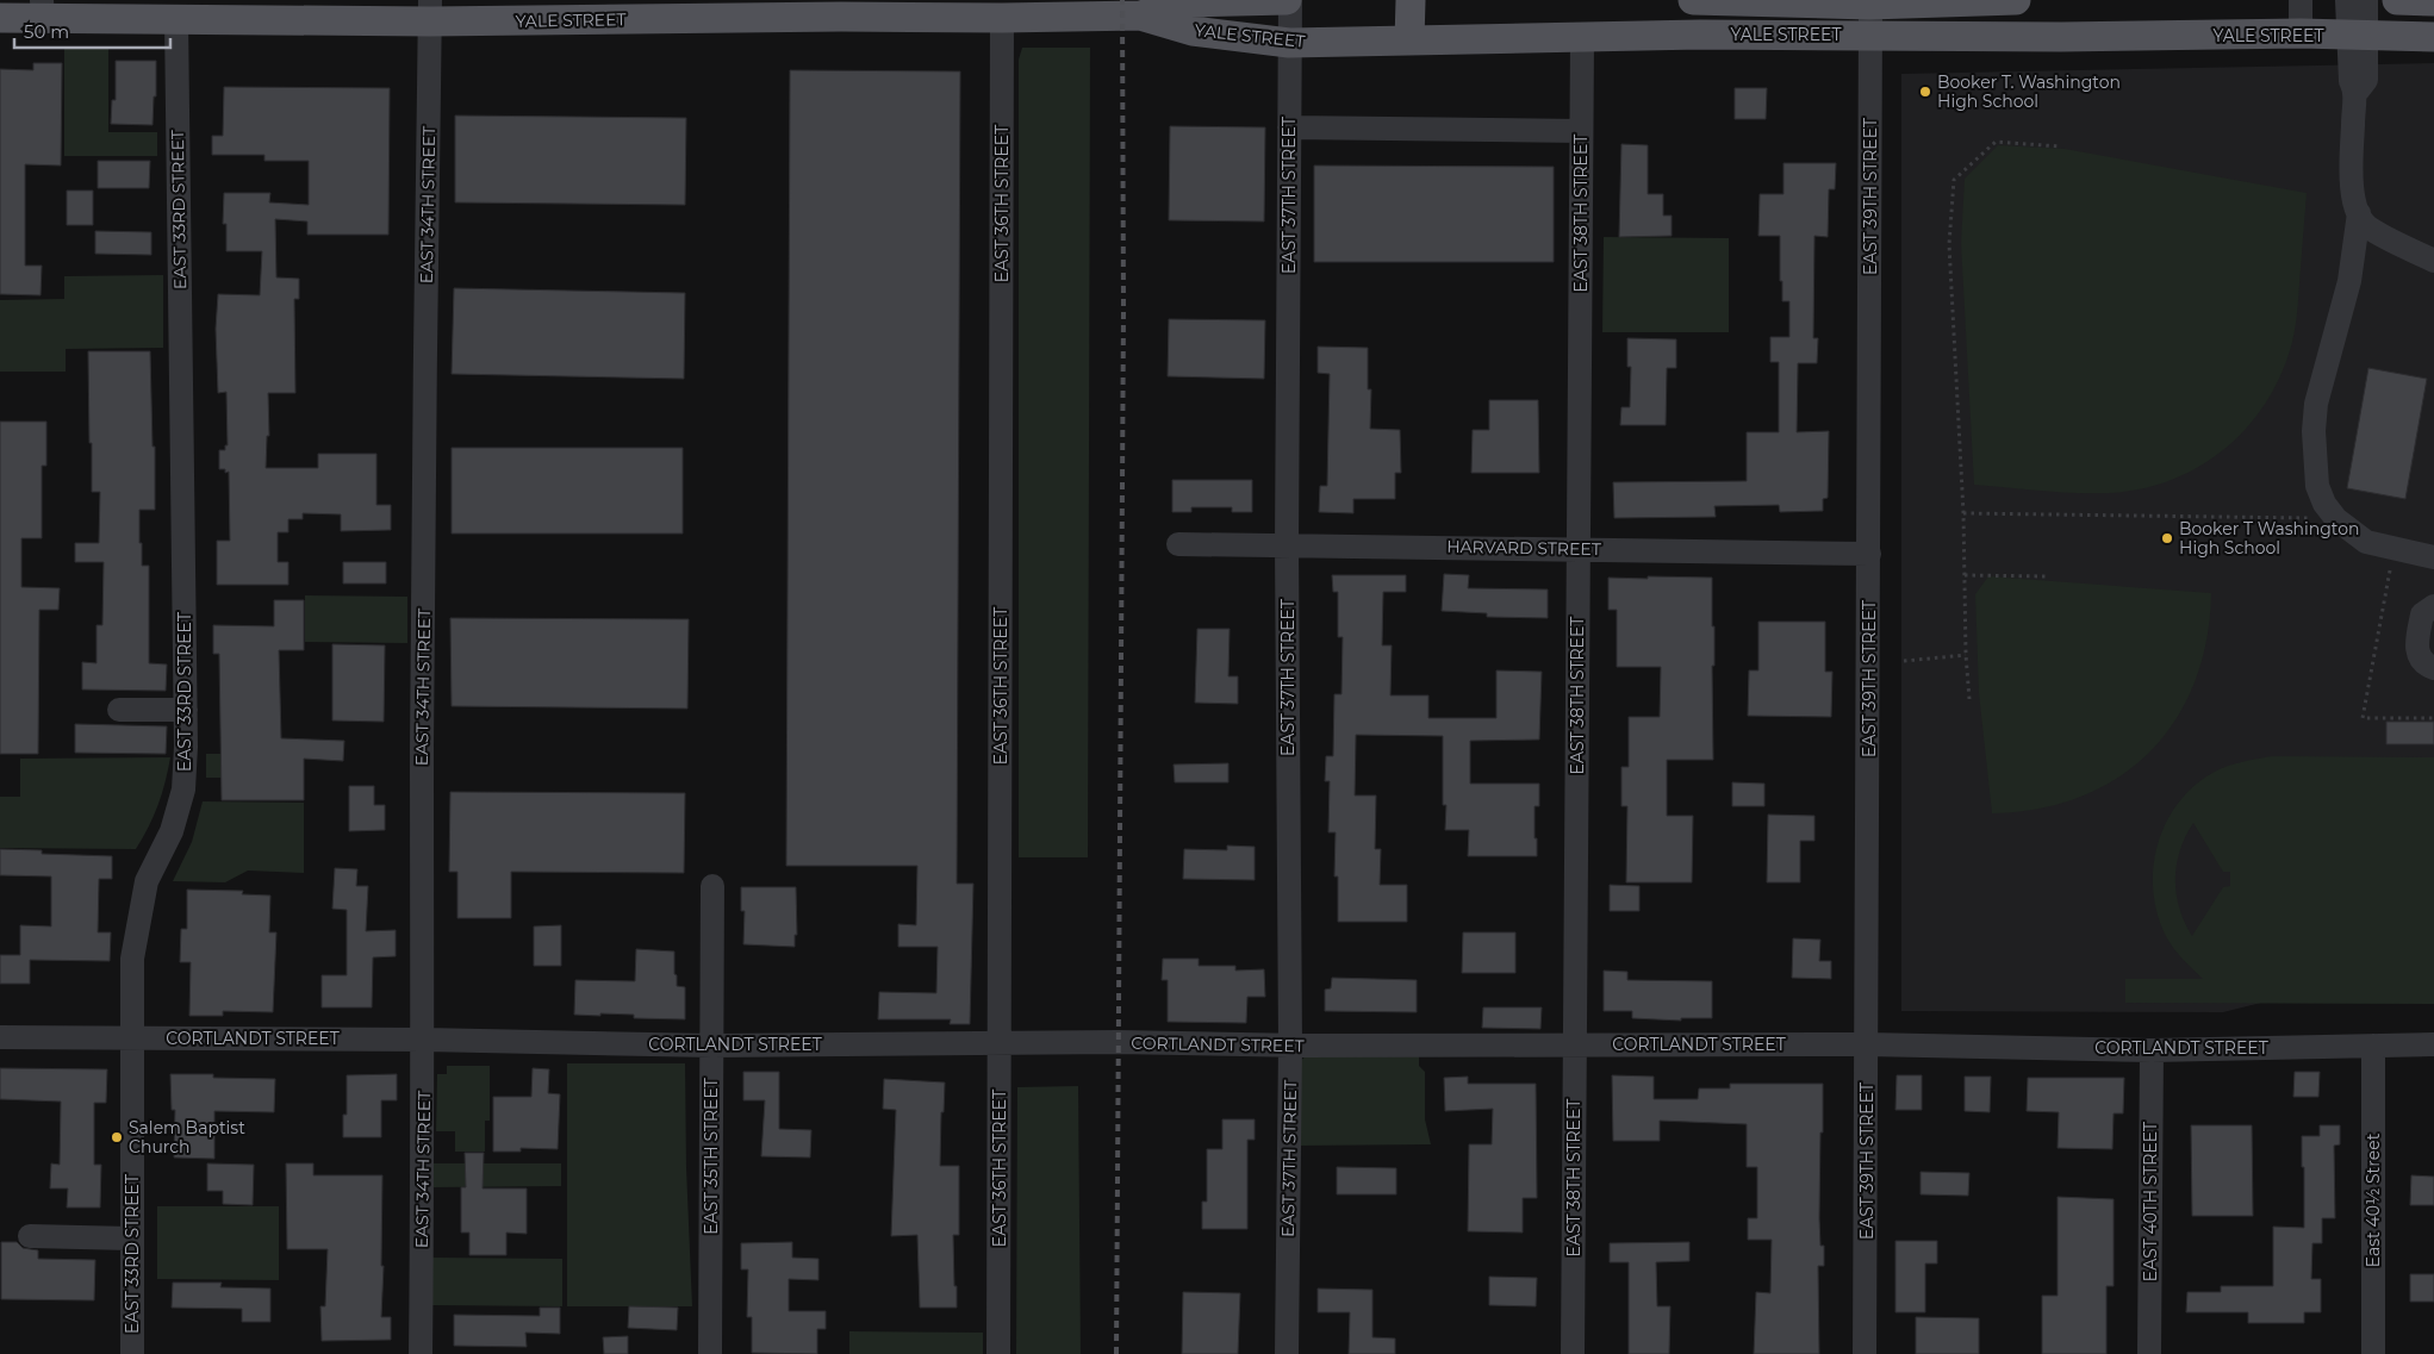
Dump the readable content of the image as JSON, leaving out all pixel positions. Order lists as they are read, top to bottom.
{
  "streets": {
    "main road": ["YALE STREET"],
    "street": [
      "EAST 37TH STREET",
      "EAST 39TH STREET",
      "EAST 36TH STREET",
      "EAST 34TH STREET",
      "EAST 33RD STREET",
      "EAST 38TH STREET",
      "HARVARD STREET",
      "CORTLANDT STREET",
      "EAST 35TH STREET",
      "East 40½ Street",
      "EAST 40TH STREET"
    ]
  },
  "crossings": [
    ["YALE STREET", "EAST 37TH STREET"],
    ["YALE STREET", "EAST 39TH STREET"],
    ["YALE STREET", "EAST 36TH STREET"],
    ["YALE STREET", "EAST 34TH STREET"],
    ["YALE STREET", "EAST 33RD STREET"],
    ["YALE STREET", "EAST 38TH STREET"],
    ["EAST 37TH STREET", "HARVARD STREET"],
    ["EAST 37TH STREET", "CORTLANDT STREET"],
    ["EAST 39TH STREET", "HARVARD STREET"],
    ["EAST 39TH STREET", "CORTLANDT STREET"],
    ["EAST 36TH STREET", "CORTLANDT STREET"],
    ["EAST 34TH STREET", "CORTLANDT STREET"],
    ["EAST 33RD STREET", "CORTLANDT STREET"],
    ["EAST 38TH STREET", "HARVARD STREET"],
    ["EAST 38TH STREET", "CORTLANDT STREET"],
    ["CORTLANDT STREET", "EAST 35TH STREET"],
    ["CORTLANDT STREET", "East 40½ Street"],
    ["CORTLANDT STREET", "EAST 40TH STREET"]
  ],
  "places": ["Booker T. Washington High School", "Booker T Washington High School", "Salem Baptist Church"],
  "scale_bar": "50 m"
}
